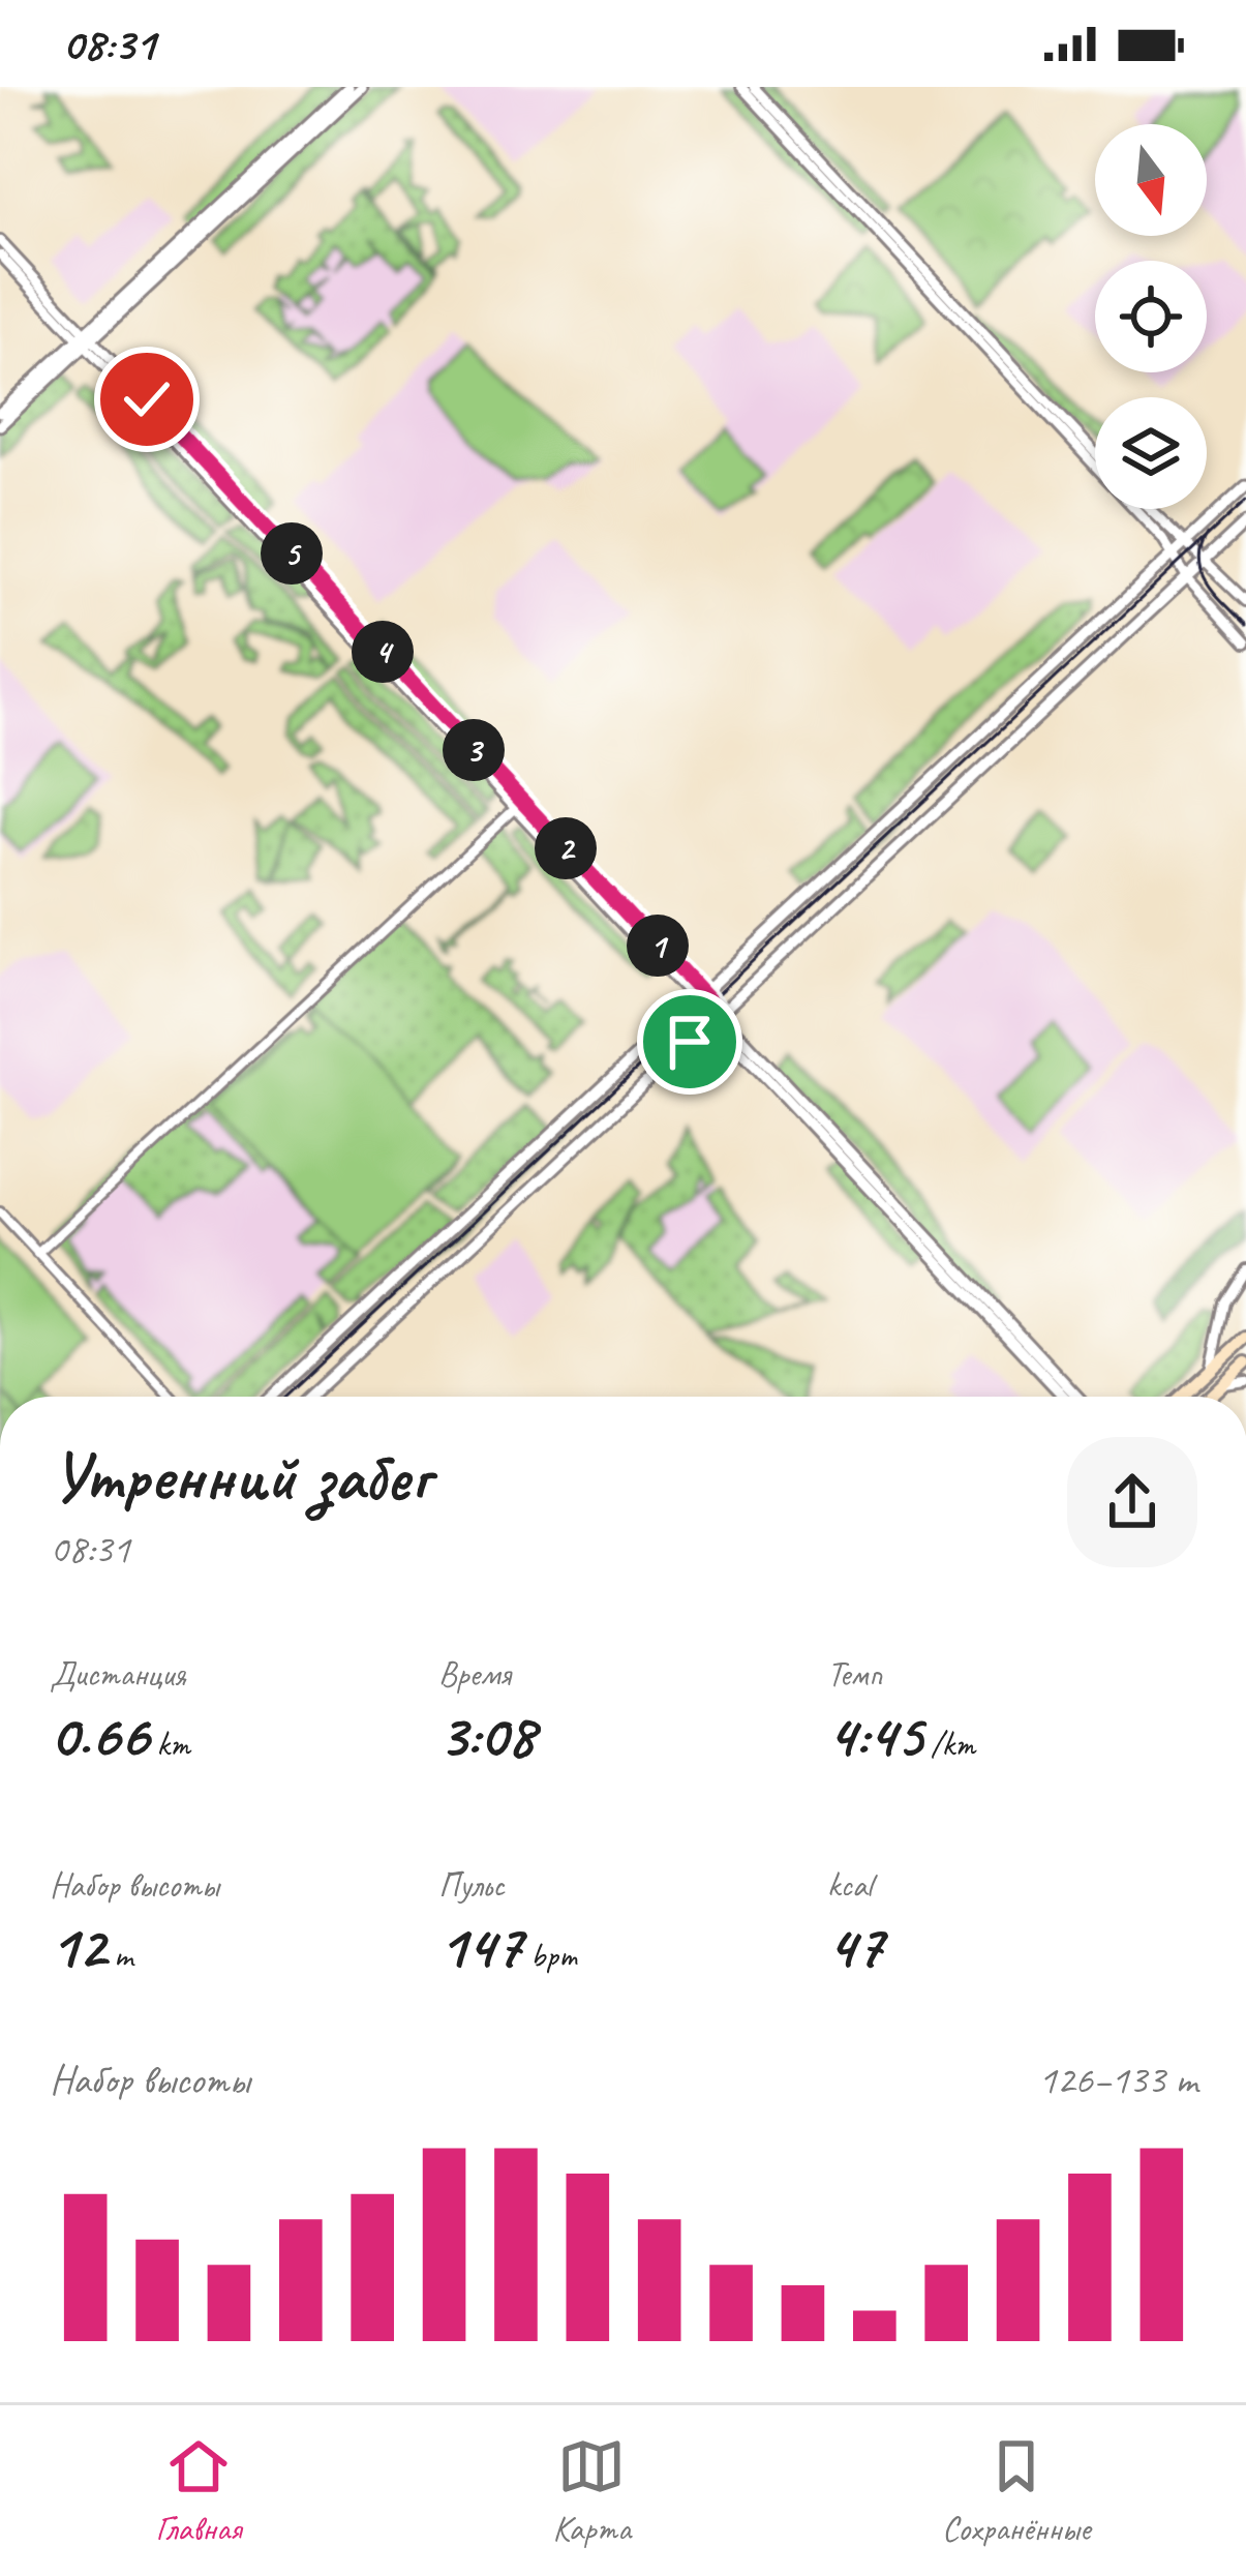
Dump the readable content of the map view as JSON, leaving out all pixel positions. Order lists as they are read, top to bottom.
{
  "north": "bottom",
  "page": {
    "status": "08:31",
    "pins": [
      "5",
      "4",
      "3",
      "2",
      "1"
    ],
    "heading": ["Утренний забег", "08:31"],
    "stats": [
      ["Дистанция", "0.66 km"],
      ["Время", "3:08"],
      ["Темп", "4:45 /km"],
      ["Набор высоты", "12 m"],
      ["Пульс", "147 bpm"],
      ["kcal", "47"]
    ],
    "chart": ["Набор высоты", "126–133 m"],
    "tabs": ["Главная", "Карта", "Сохранённые"]
  }
}
